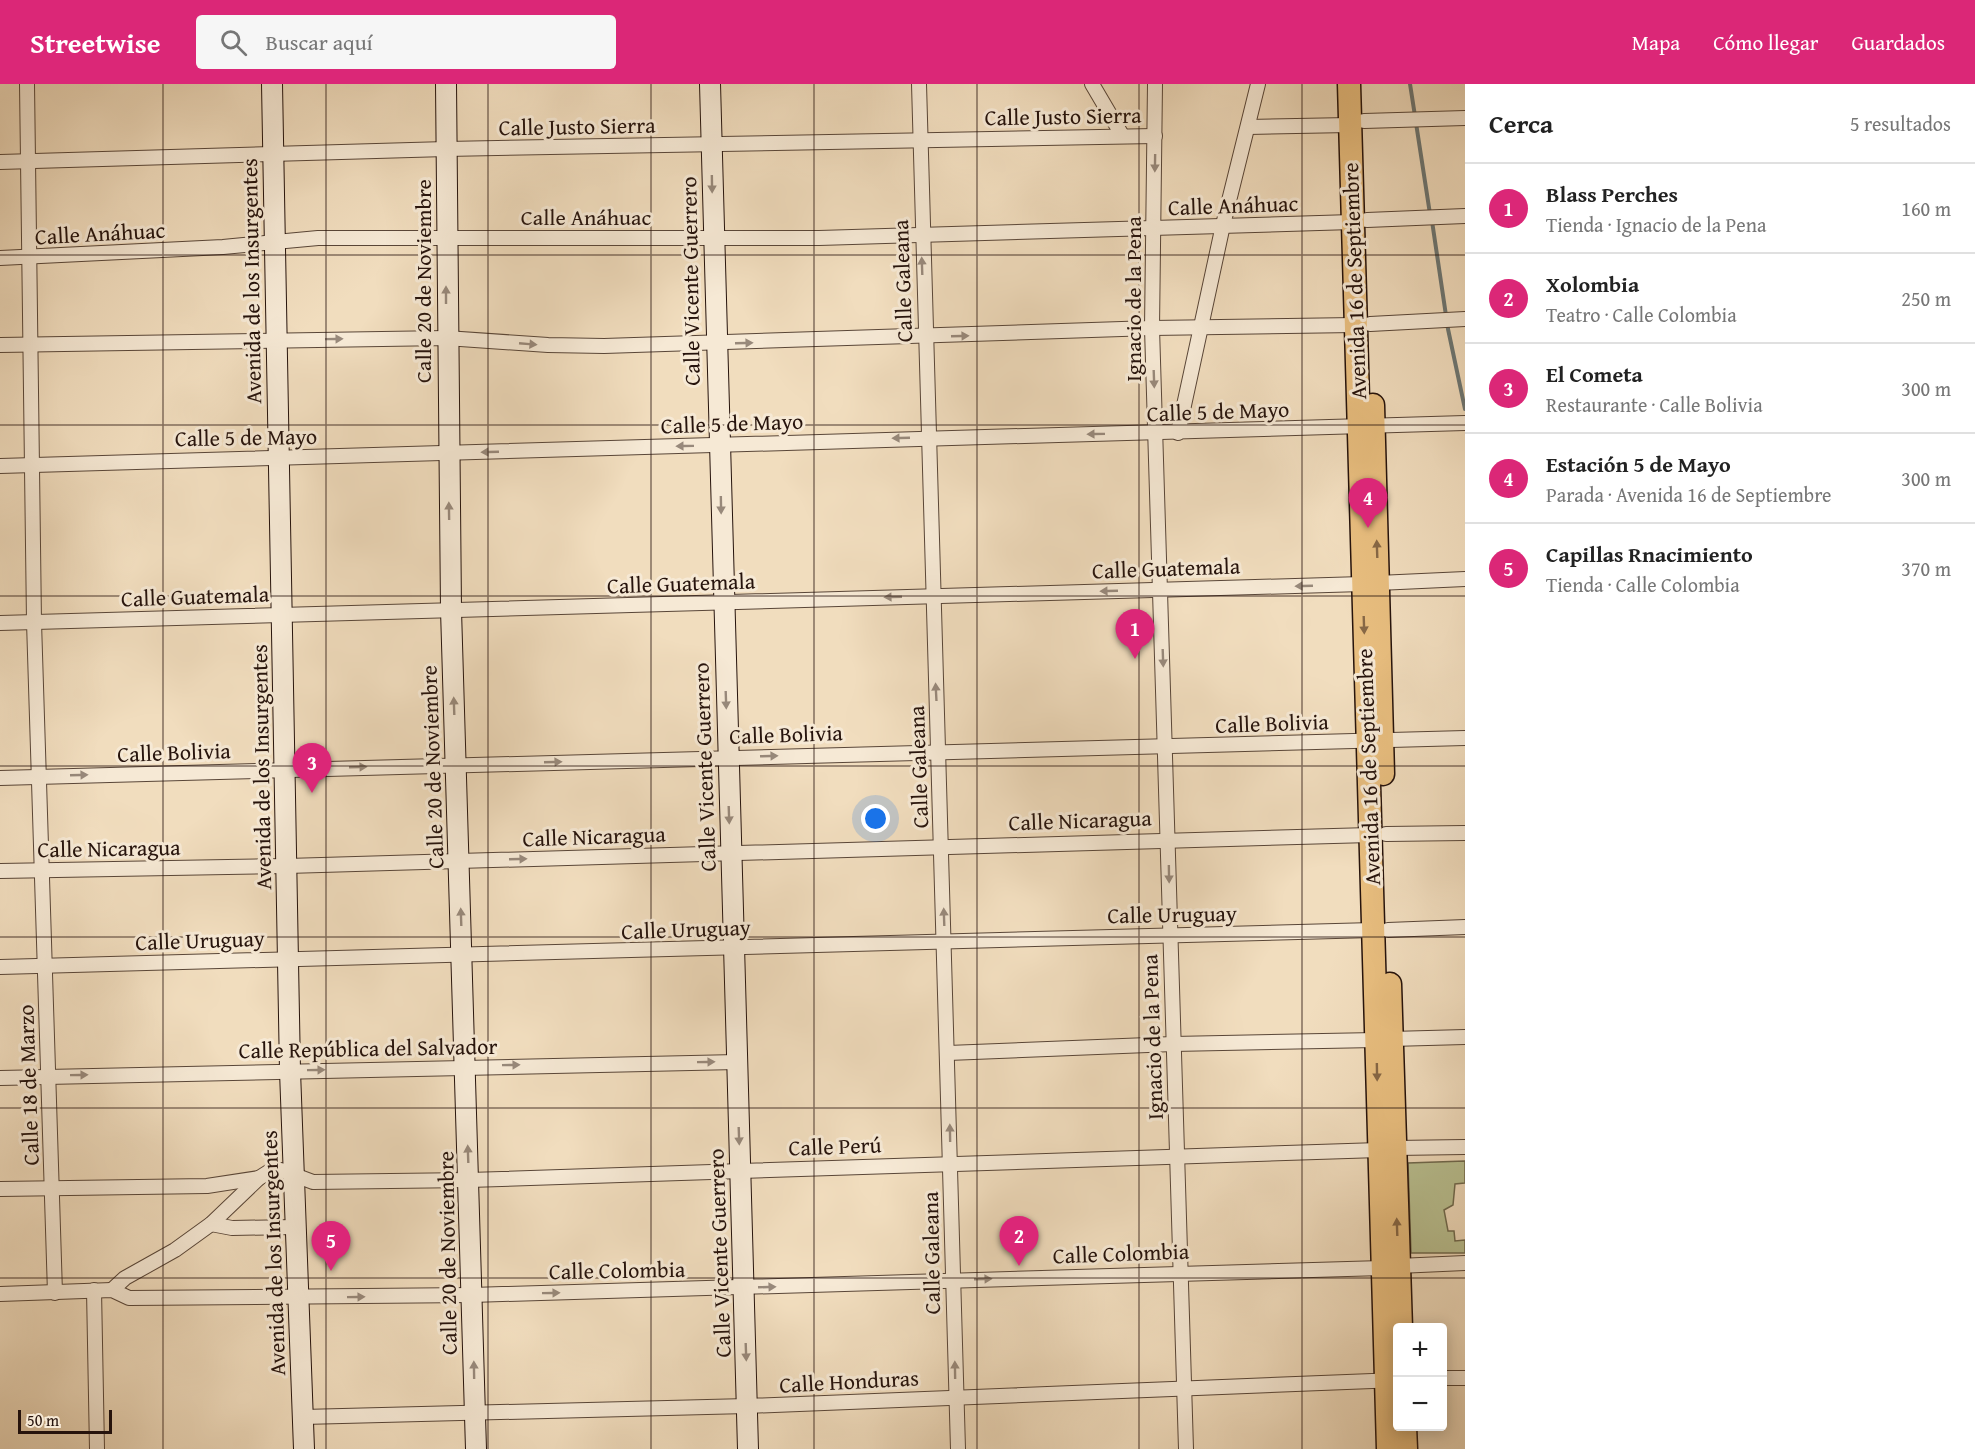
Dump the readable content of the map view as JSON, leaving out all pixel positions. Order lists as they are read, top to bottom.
{
  "streets": {
    "main road": [
      "Avenida de los Insurgentes",
      "Calle 20 de Noviembre",
      "Calle Vicente Guerrero",
      "Avenida 16 de Septiembre"
    ],
    "street": [
      "Calle Justo Sierra",
      "Calle Anáhuac",
      "Calle Galeana",
      "Ignacio de la Pena",
      "Calle 5 de Mayo",
      "Calle Guatemala",
      "Calle Bolivia",
      "Calle Nicaragua",
      "Calle Uruguay",
      "Calle República del Salvador",
      "Calle 18 de Marzo",
      "Calle Perú",
      "Calle Colombia",
      "Calle Honduras"
    ]
  },
  "crossings": [
    ["Calle Justo Sierra", "Avenida de los Insurgentes"],
    ["Calle Justo Sierra", "Calle 20 de Noviembre"],
    ["Calle Justo Sierra", "Calle Vicente Guerrero"],
    ["Calle Justo Sierra", "Calle Galeana"],
    ["Calle Justo Sierra", "Ignacio de la Pena"],
    ["Calle Justo Sierra", "Calle 18 de Marzo"],
    ["Calle Anáhuac", "Avenida de los Insurgentes"],
    ["Calle Anáhuac", "Calle 20 de Noviembre"],
    ["Calle Anáhuac", "Calle Vicente Guerrero"],
    ["Calle Anáhuac", "Calle Galeana"],
    ["Calle Anáhuac", "Avenida 16 de Septiembre"],
    ["Calle Anáhuac", "Ignacio de la Pena"],
    ["Calle Anáhuac", "Calle 18 de Marzo"],
    ["Avenida de los Insurgentes", "Calle 5 de Mayo"],
    ["Avenida de los Insurgentes", "Calle Guatemala"],
    ["Avenida de los Insurgentes", "Calle Bolivia"],
    ["Avenida de los Insurgentes", "Calle Nicaragua"],
    ["Avenida de los Insurgentes", "Calle Uruguay"],
    ["Avenida de los Insurgentes", "Calle República del Salvador"],
    ["Avenida de los Insurgentes", "Calle Perú"],
    ["Avenida de los Insurgentes", "Calle Colombia"],
    ["Avenida de los Insurgentes", "Calle Honduras"],
    ["Calle 20 de Noviembre", "Calle 5 de Mayo"],
    ["Calle 20 de Noviembre", "Calle Guatemala"],
    ["Calle 20 de Noviembre", "Calle Bolivia"],
    ["Calle 20 de Noviembre", "Calle Nicaragua"],
    ["Calle 20 de Noviembre", "Calle Uruguay"],
    ["Calle 20 de Noviembre", "Calle República del Salvador"],
    ["Calle 20 de Noviembre", "Calle Perú"],
    ["Calle 20 de Noviembre", "Calle Colombia"],
    ["Calle 20 de Noviembre", "Calle Honduras"],
    ["Calle Vicente Guerrero", "Calle 5 de Mayo"],
    ["Calle Vicente Guerrero", "Calle Guatemala"],
    ["Calle Vicente Guerrero", "Calle Bolivia"],
    ["Calle Vicente Guerrero", "Calle Nicaragua"],
    ["Calle Vicente Guerrero", "Calle Uruguay"],
    ["Calle Vicente Guerrero", "Calle República del Salvador"],
    ["Calle Vicente Guerrero", "Calle Perú"],
    ["Calle Vicente Guerrero", "Calle Colombia"],
    ["Calle Vicente Guerrero", "Calle Honduras"],
    ["Calle Galeana", "Calle 5 de Mayo"],
    ["Calle Galeana", "Calle Guatemala"],
    ["Calle Galeana", "Calle Bolivia"],
    ["Calle Galeana", "Calle Nicaragua"],
    ["Calle Galeana", "Calle Uruguay"],
    ["Calle Galeana", "Calle Perú"],
    ["Calle Galeana", "Calle Colombia"],
    ["Calle Galeana", "Calle Honduras"],
    ["Avenida 16 de Septiembre", "Calle 5 de Mayo"],
    ["Avenida 16 de Septiembre", "Calle Guatemala"],
    ["Avenida 16 de Septiembre", "Calle Bolivia"],
    ["Avenida 16 de Septiembre", "Calle Nicaragua"],
    ["Avenida 16 de Septiembre", "Calle Uruguay"],
    ["Avenida 16 de Septiembre", "Calle Perú"],
    ["Avenida 16 de Septiembre", "Calle Colombia"],
    ["Avenida 16 de Septiembre", "Calle Honduras"],
    ["Ignacio de la Pena", "Calle 5 de Mayo"],
    ["Ignacio de la Pena", "Calle Guatemala"],
    ["Ignacio de la Pena", "Calle Bolivia"],
    ["Ignacio de la Pena", "Calle Nicaragua"],
    ["Ignacio de la Pena", "Calle Uruguay"],
    ["Ignacio de la Pena", "Calle Perú"],
    ["Ignacio de la Pena", "Calle Colombia"],
    ["Ignacio de la Pena", "Calle Honduras"],
    ["Calle 5 de Mayo", "Calle 18 de Marzo"],
    ["Calle Guatemala", "Calle 18 de Marzo"],
    ["Calle Bolivia", "Calle 18 de Marzo"],
    ["Calle Nicaragua", "Calle 18 de Marzo"],
    ["Calle Uruguay", "Calle 18 de Marzo"],
    ["Calle República del Salvador", "Calle 18 de Marzo"],
    ["Calle 18 de Marzo", "Calle Colombia"]
  ],
  "one_way": [
    "Calle 20 de Noviembre",
    "Calle Vicente Guerrero",
    "Calle Galeana",
    "Calle Guatemala",
    "Calle Bolivia",
    "Calle Colombia"
  ],
  "scale_bar": "50 m",
  "page": {
    "header": "Streetwise",
    "search": "Buscar aquí",
    "nav": ["Mapa", "Cómo llegar", "Guardados"],
    "heading": ["Cerca", "5 resultados"],
    "list": [
      {
        "mark": "1",
        "name": "Blass Perches",
        "note": "Tienda · Ignacio de la Pena",
        "value": "160 m"
      },
      {
        "mark": "2",
        "name": "Xolombia",
        "note": "Teatro · Calle Colombia",
        "value": "250 m"
      },
      {
        "mark": "3",
        "name": "El Cometa",
        "note": "Restaurante · Calle Bolivia",
        "value": "300 m"
      },
      {
        "mark": "4",
        "name": "Estación 5 de Mayo",
        "note": "Parada · Avenida 16 de Septiembre",
        "value": "300 m"
      },
      {
        "mark": "5",
        "name": "Capillas Rnacimiento",
        "note": "Tienda · Calle Colombia",
        "value": "370 m"
      }
    ],
    "pins": [
      "4",
      "1",
      "3",
      "2",
      "5"
    ],
    "map_buttons": ["+", "−"],
    "scale": "50 m"
  }
}
